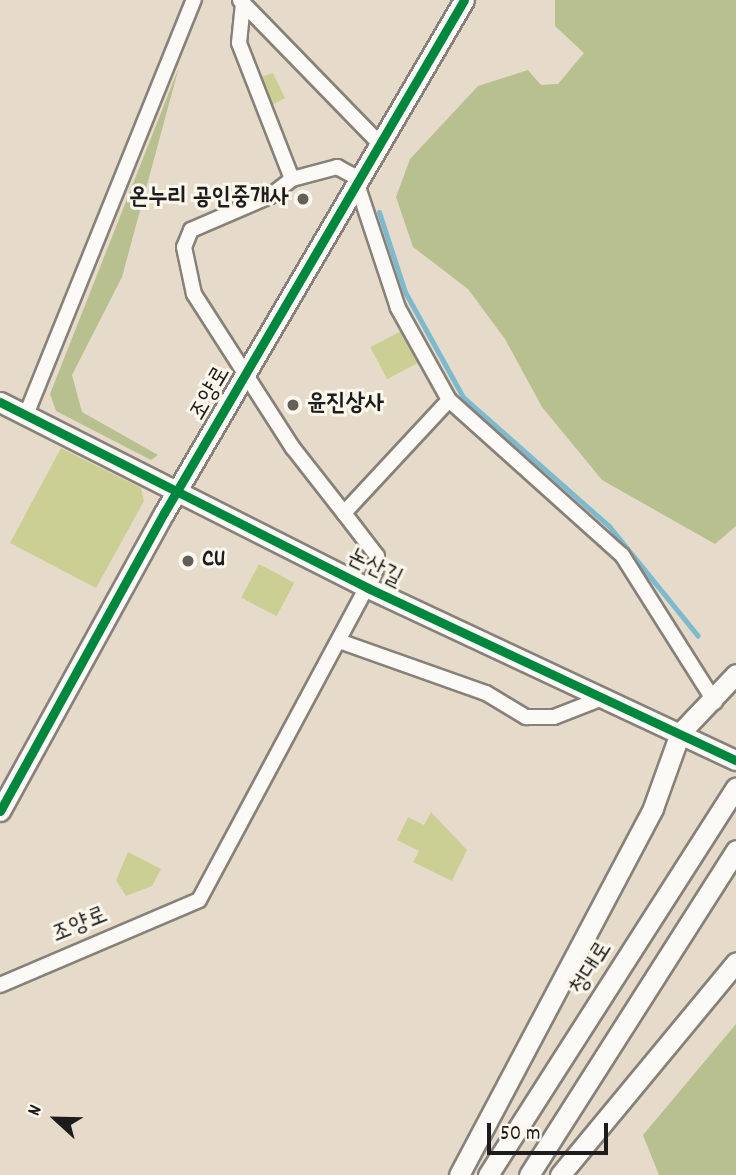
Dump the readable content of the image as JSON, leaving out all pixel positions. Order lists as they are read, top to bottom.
{
  "streets": {
    "street": ["조양로", "논산길", "청대로"]
  },
  "crossings": [
    ["조양로", "논산길"]
  ],
  "places": ["온누리 공인중개사", "윤진상사", "CU"],
  "scale_bar": "50 m",
  "north": "left"
}
